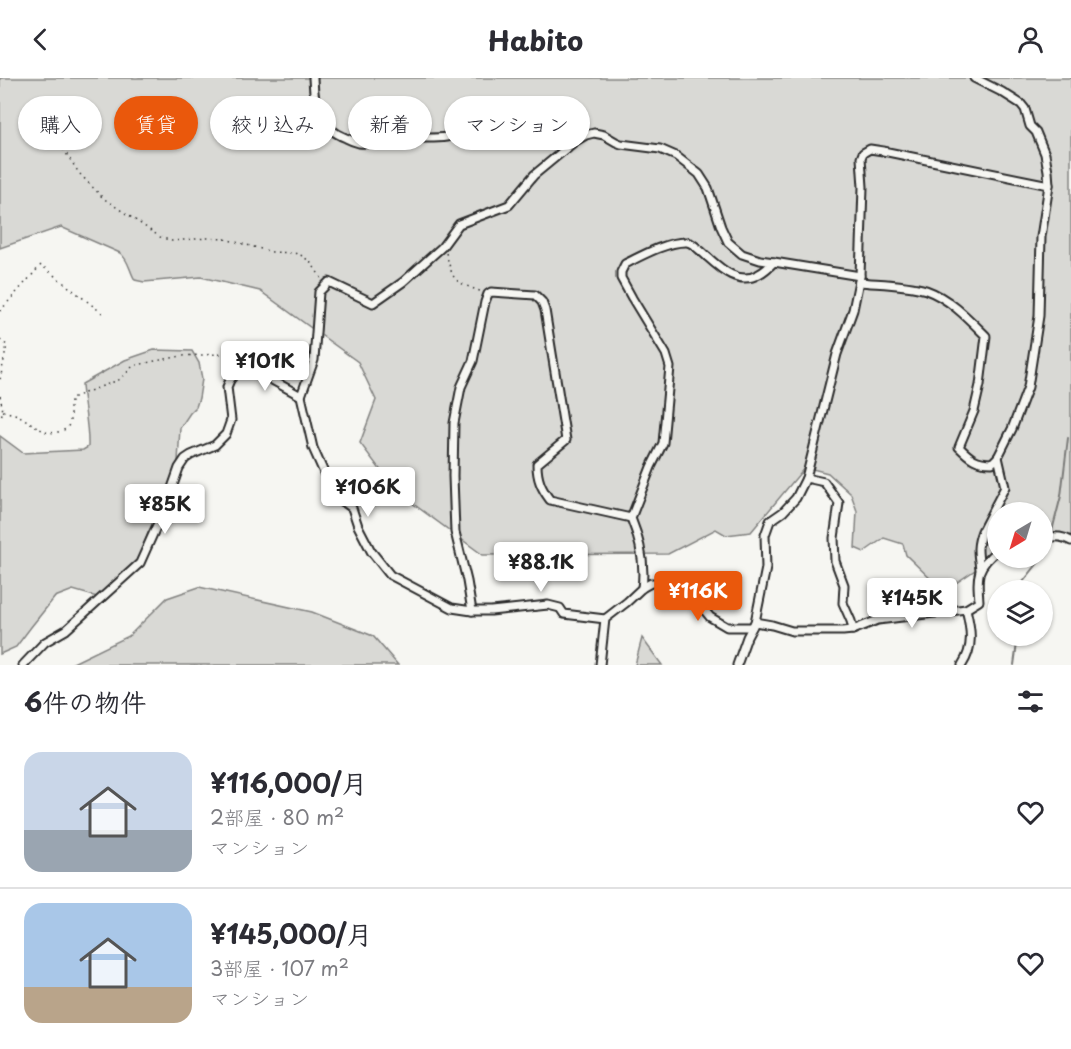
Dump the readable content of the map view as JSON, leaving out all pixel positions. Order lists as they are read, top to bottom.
{
  "north": "bottom left",
  "page": {
    "header": "Habito",
    "chip": [
      "購入",
      "賃貸",
      "絞り込み",
      "新着",
      "マンション"
    ],
    "price": [
      "¥101K",
      "¥106K",
      "¥85K",
      "¥88.1K",
      "¥116K",
      "¥145K"
    ],
    "heading": "6件の物件",
    "list": [
      {
        "name": "¥116,000/月",
        "note": "2部屋 · 80 m² · マンション"
      },
      {
        "name": "¥145,000/月",
        "note": "3部屋 · 107 m² · マンション"
      }
    ]
  }
}
